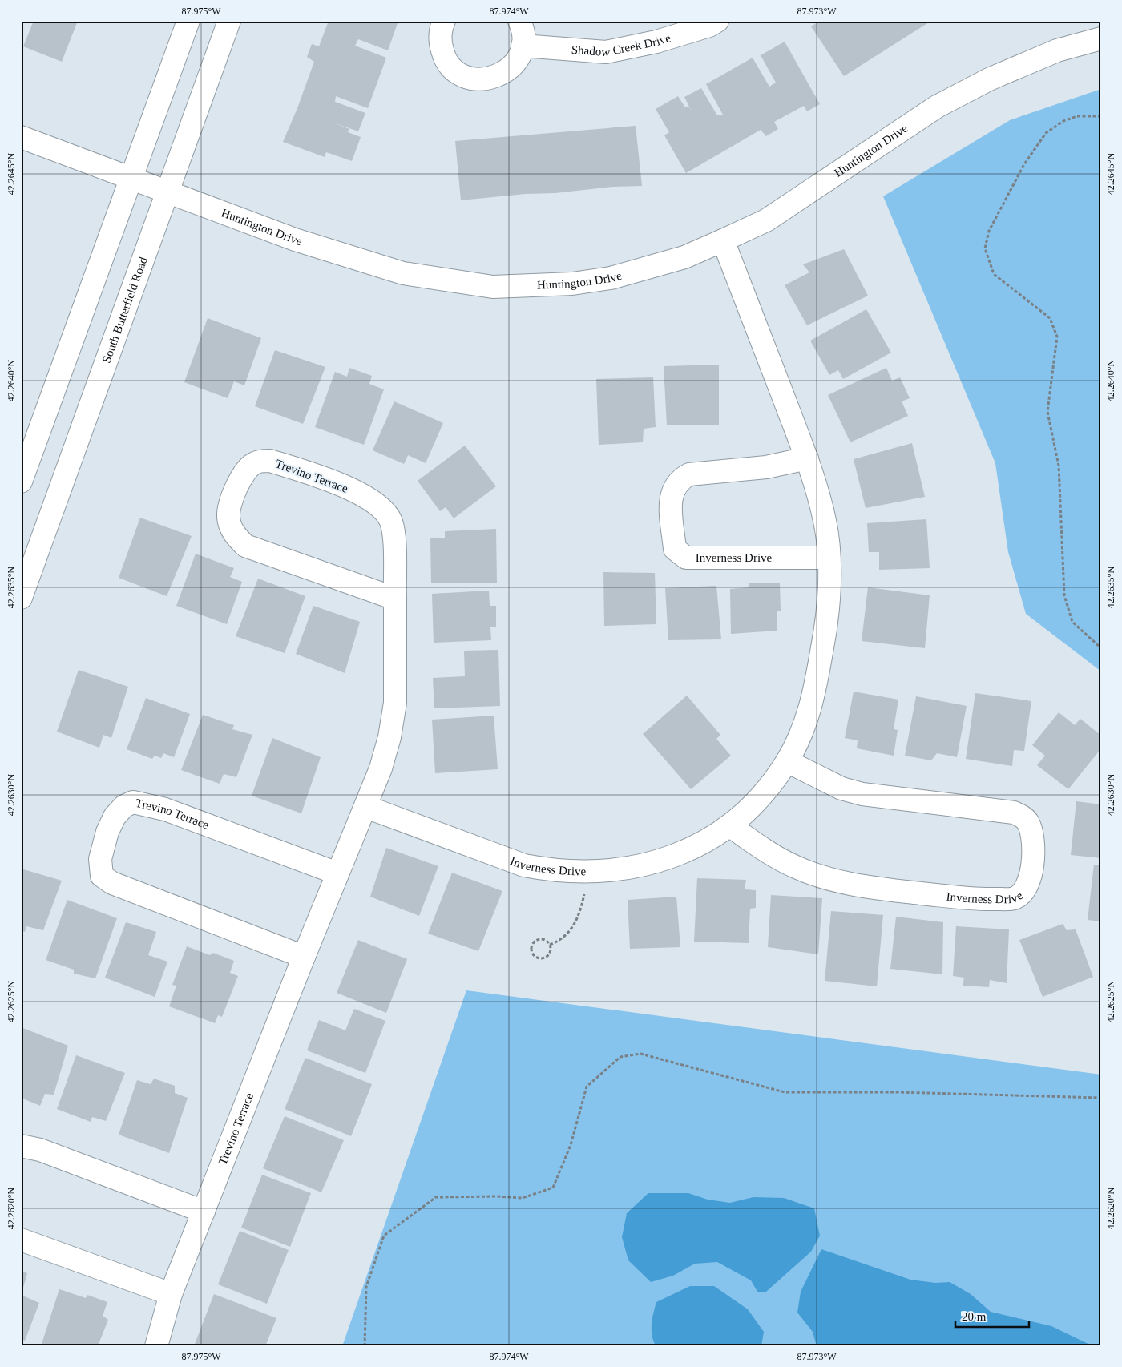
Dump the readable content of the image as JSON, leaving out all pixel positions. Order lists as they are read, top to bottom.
{
  "streets": {
    "street": [
      "Shadow Creek Drive",
      "Huntington Drive",
      "South Butterfield Road",
      "Trevino Terrace",
      "Inverness Drive"
    ]
  },
  "crossings": [
    ["Huntington Drive", "South Butterfield Road"],
    ["Huntington Drive", "Inverness Drive"],
    ["Trevino Terrace", "Inverness Drive"]
  ],
  "scale_bar": "20 m",
  "coordinates": [
    "87.975°W",
    "87.974°W",
    "87.973°W",
    "42.2645°N",
    "42.2640°N",
    "42.2635°N",
    "42.2630°N",
    "42.2625°N",
    "42.2620°N"
  ]
}
